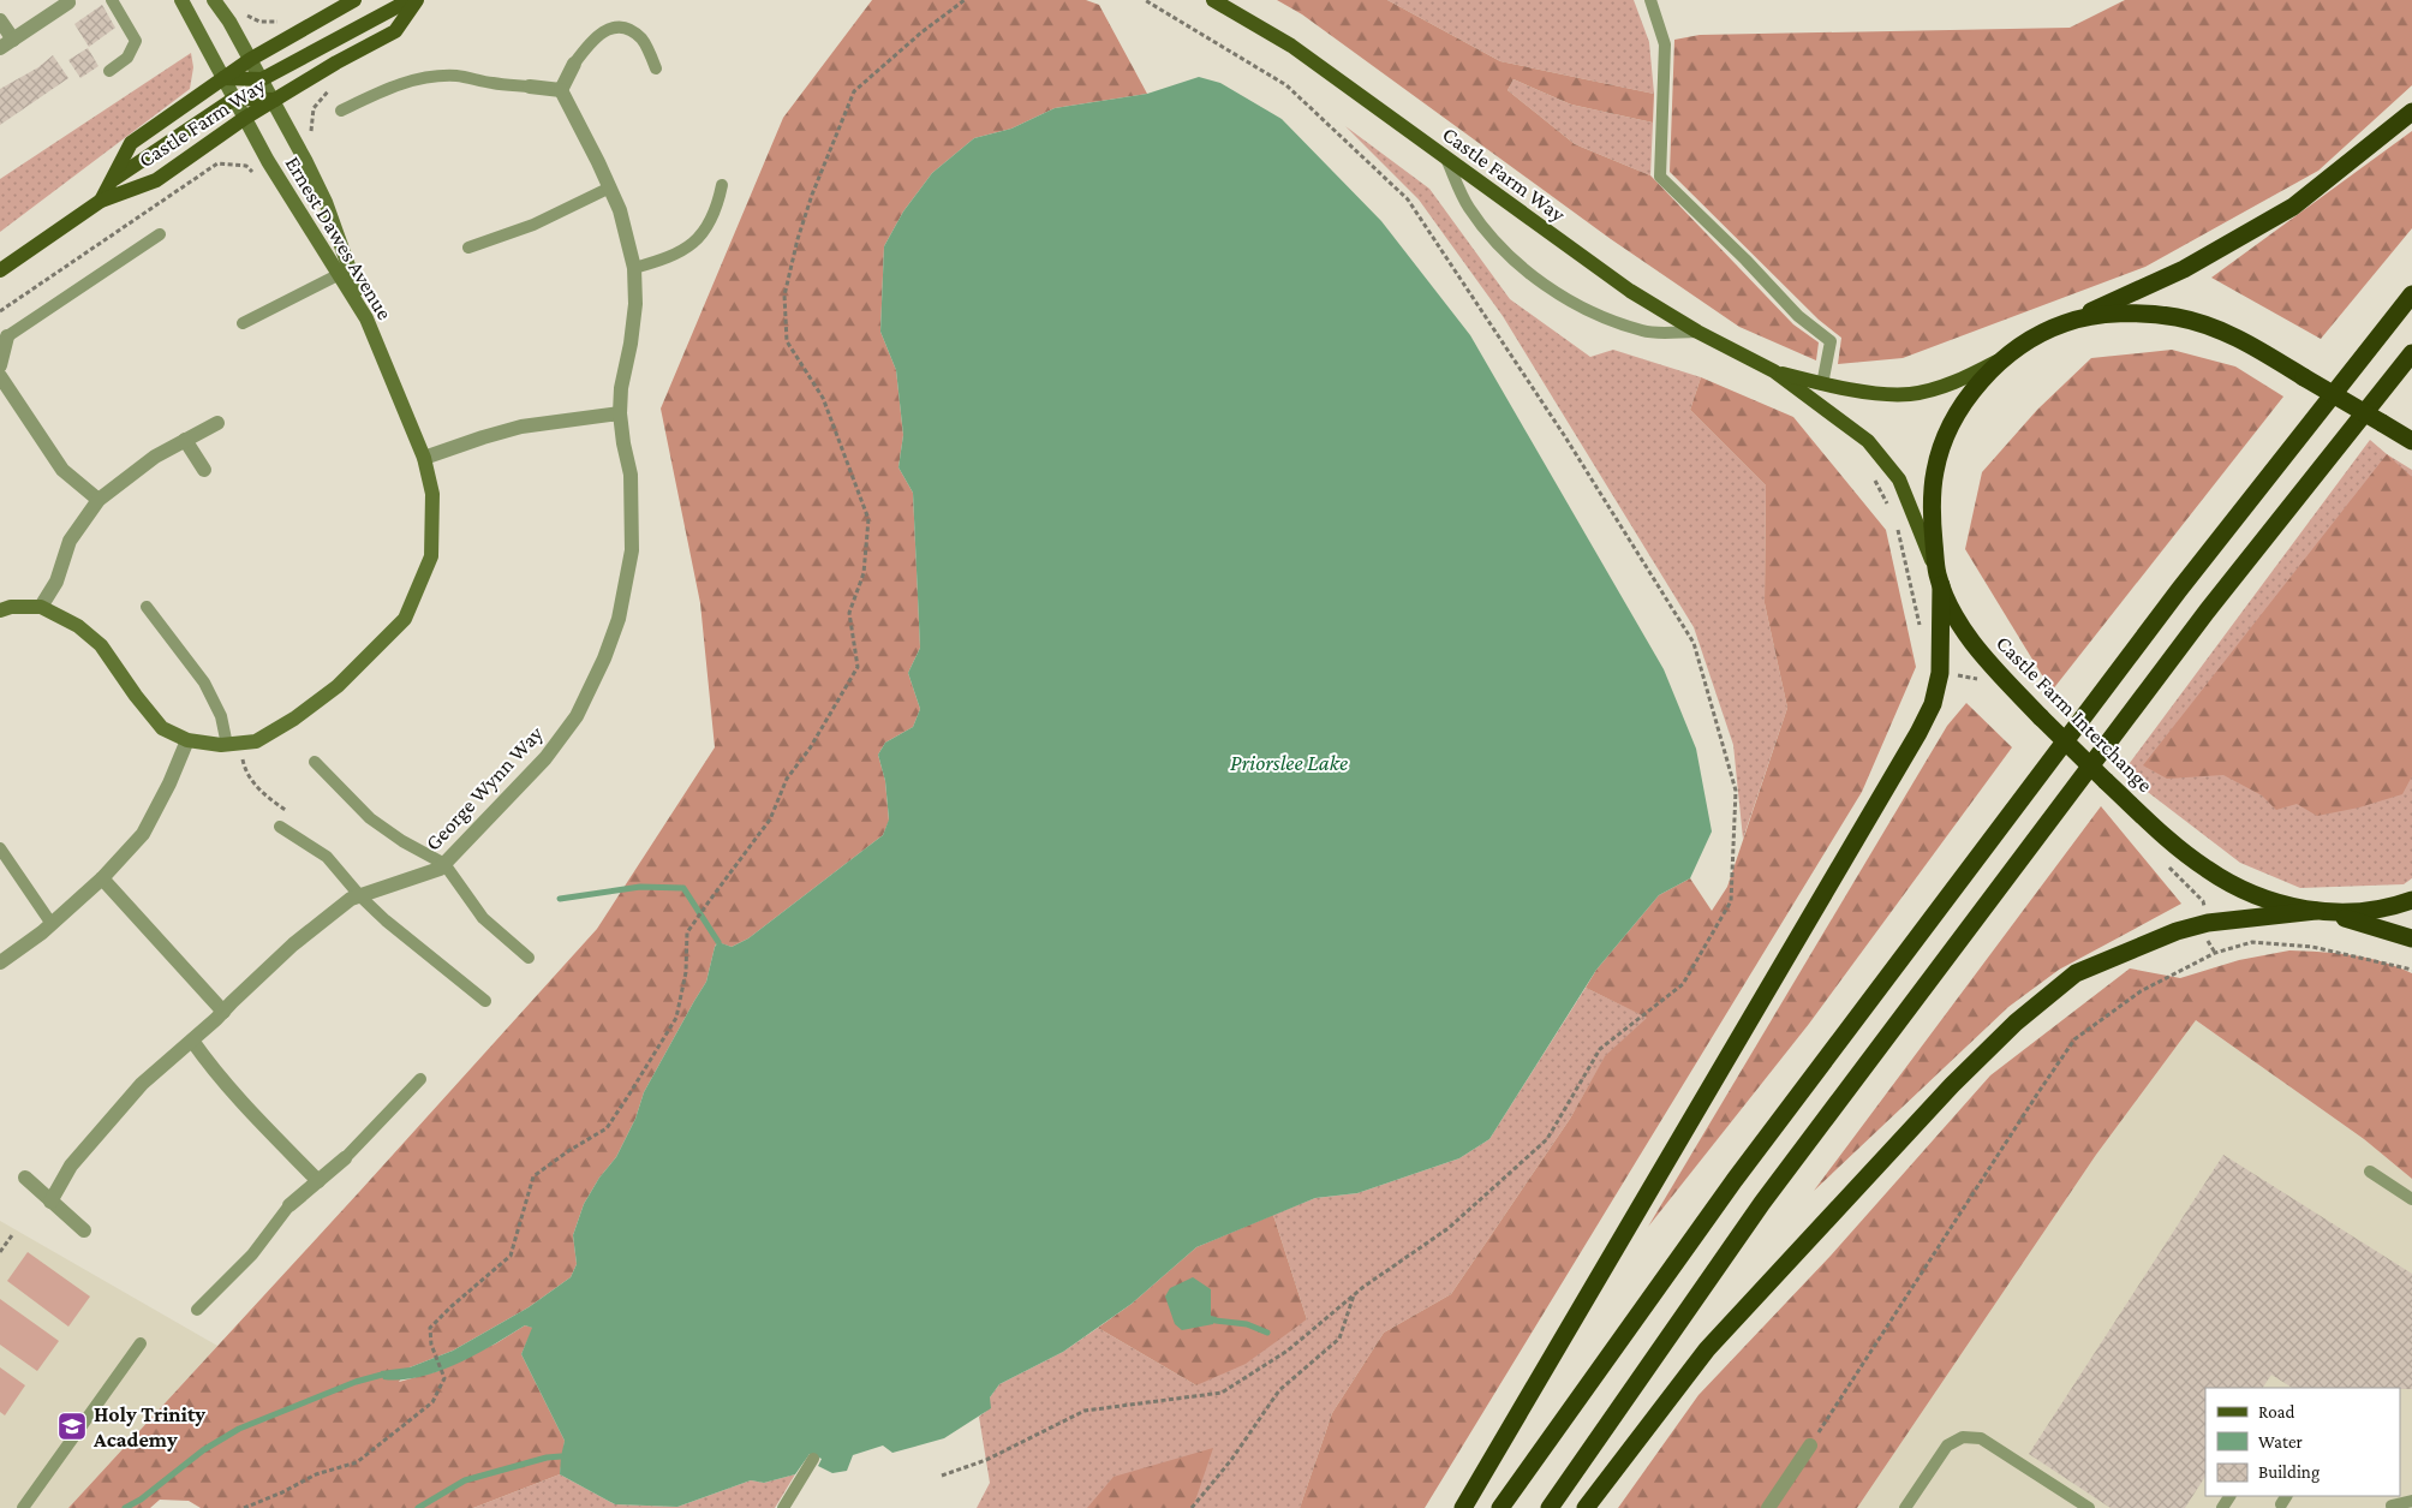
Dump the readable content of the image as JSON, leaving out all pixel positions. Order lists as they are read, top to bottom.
{
  "streets": {
    "highway": ["Castle Farm Interchange"],
    "main road": ["Castle Farm Way"],
    "street": ["Ernest Dawes Avenue", "George Wynn Way"]
  },
  "crossings": [
    ["Castle Farm Way", "Ernest Dawes Avenue"],
    ["Castle Farm Way", "Castle Farm Interchange"]
  ],
  "water": ["Priorslee Lake"],
  "places": {
    "school or university": ["Holy Trinity Academy"]
  },
  "legend": ["Road", "Water", "Building"]
}
